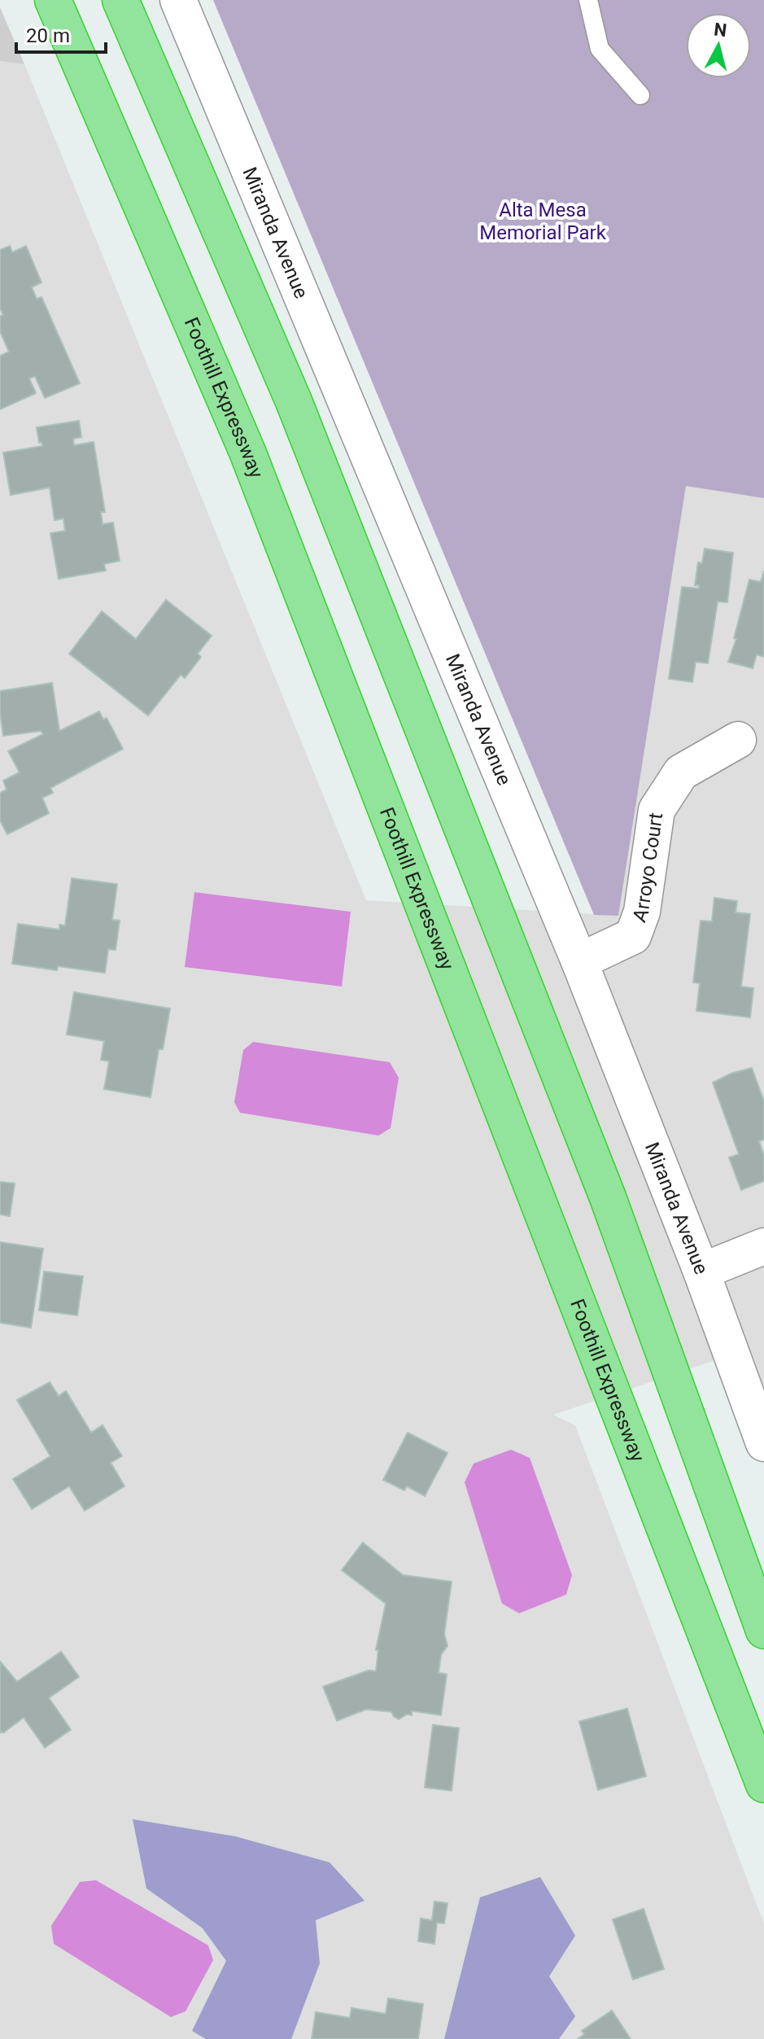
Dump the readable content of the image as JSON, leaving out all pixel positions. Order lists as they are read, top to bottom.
{
  "streets": {
    "highway": ["Foothill Expressway"],
    "street": ["Miranda Avenue", "Arroyo Court"]
  },
  "crossings": [
    ["Miranda Avenue", "Arroyo Court"]
  ],
  "parks": ["Alta Mesa Memorial Park"],
  "scale_bar": "20 m",
  "north": "top"
}
